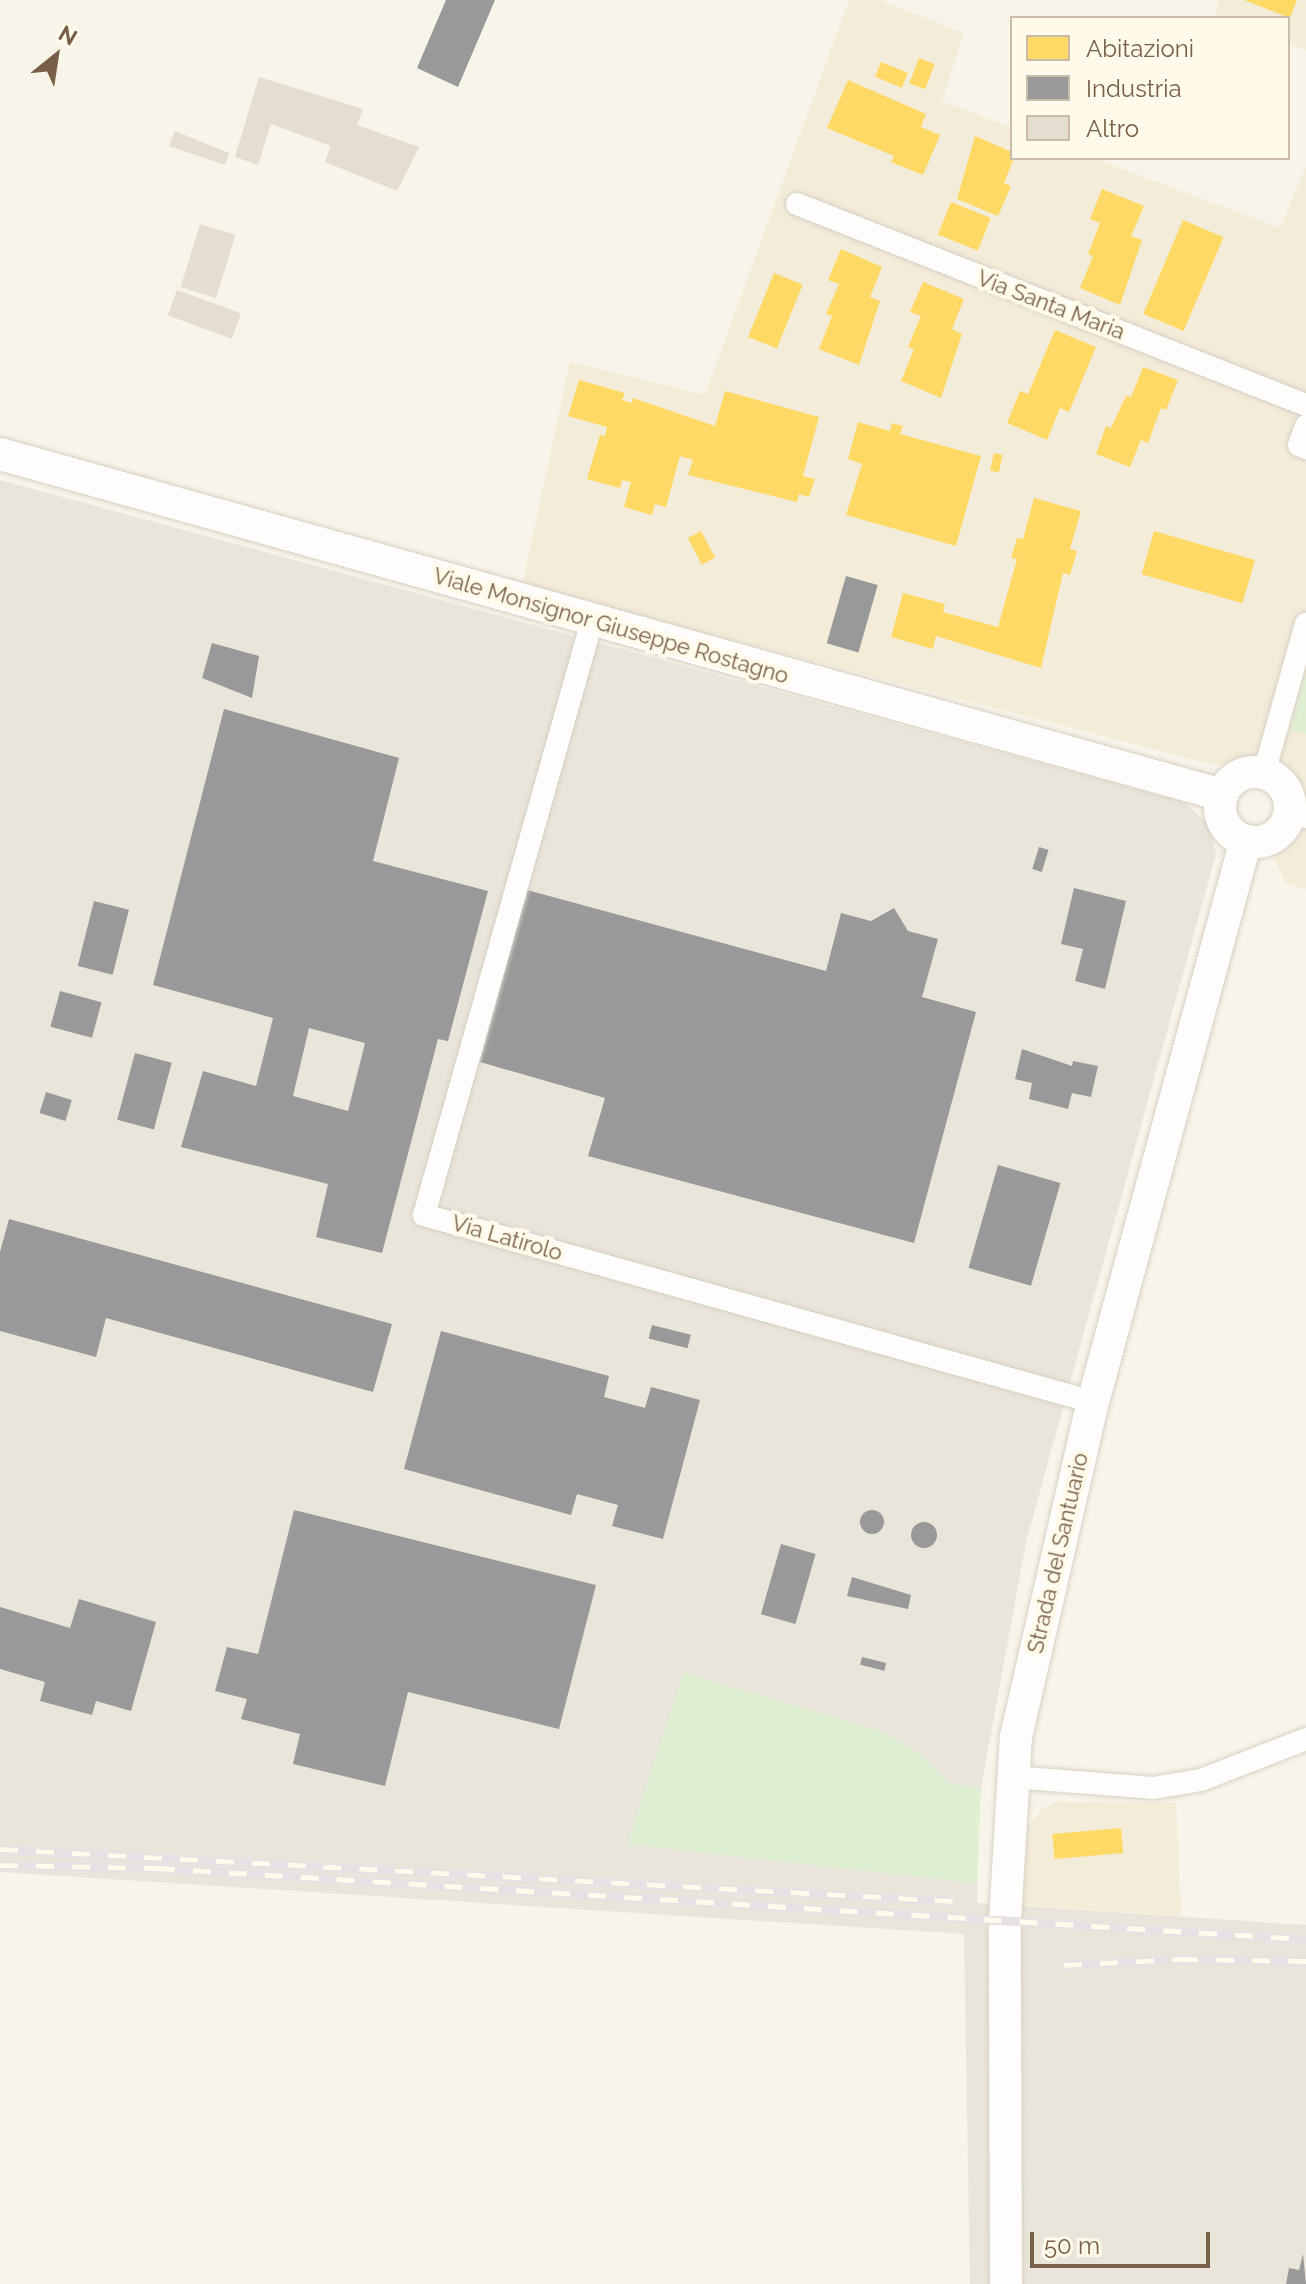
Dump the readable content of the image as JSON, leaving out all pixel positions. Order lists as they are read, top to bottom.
{
  "streets": {
    "street": [
      "Via Santa Maria",
      "Viale Monsignor Giuseppe Rostagno",
      "Via Latirolo",
      "Strada del Santuario"
    ]
  },
  "crossings": [
    ["Viale Monsignor Giuseppe Rostagno", "Via Latirolo"],
    ["Viale Monsignor Giuseppe Rostagno", "Strada del Santuario"],
    ["Via Latirolo", "Strada del Santuario"]
  ],
  "legend": ["Abitazioni", "Industria", "Altro"],
  "scale_bar": "50 m",
  "north": "top right"
}
